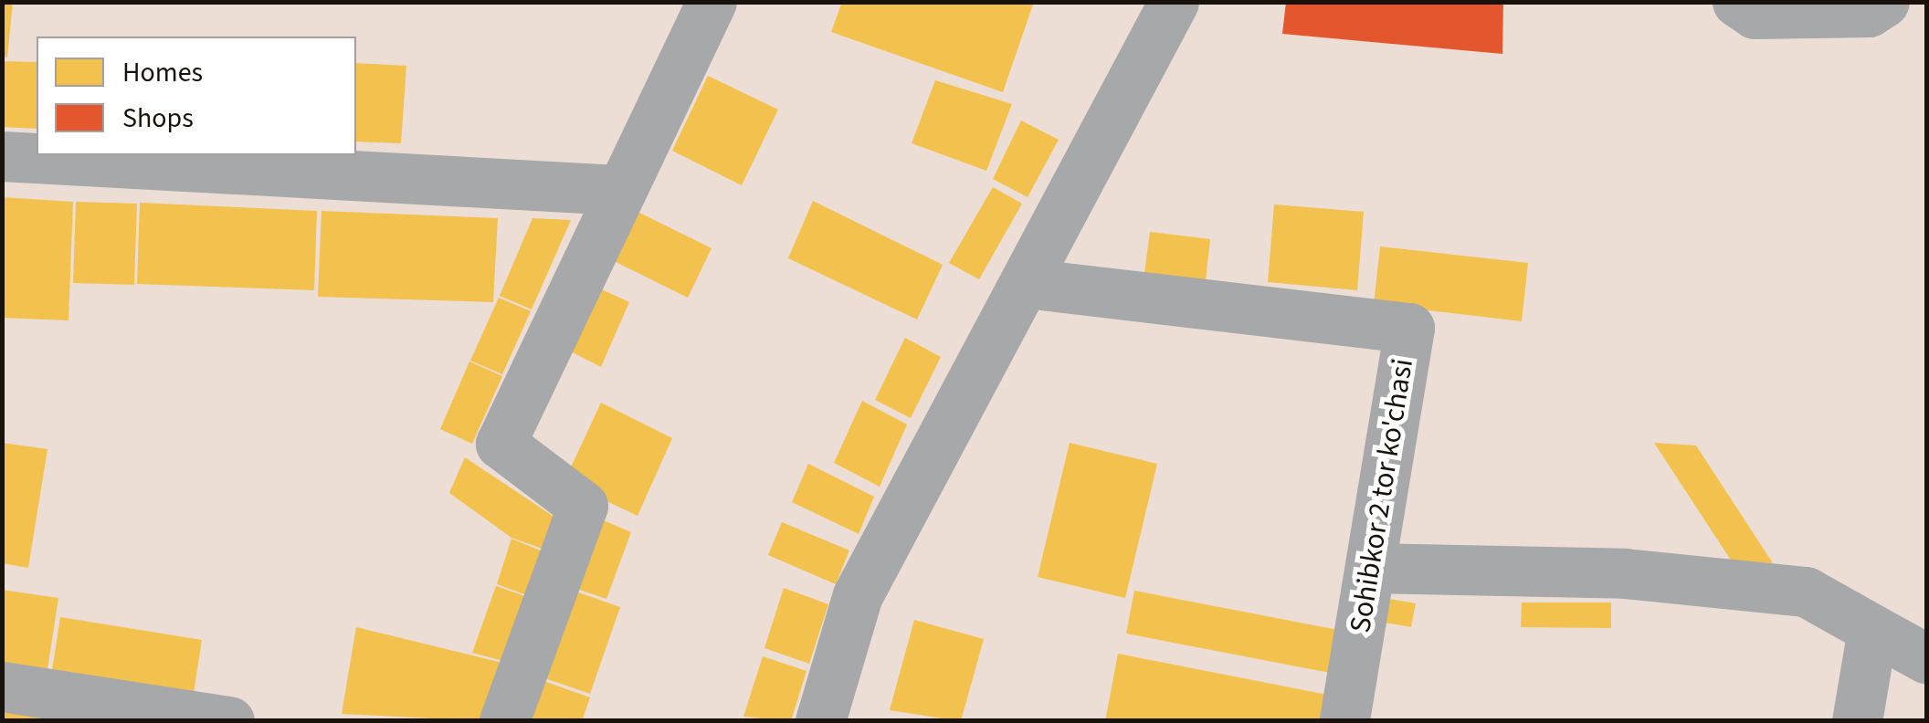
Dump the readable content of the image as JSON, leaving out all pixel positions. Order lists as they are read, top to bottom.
{
  "streets": {
    "street": ["Sohibkor 2 tor ko'chasi"]
  },
  "legend": ["Homes", "Shops"]
}
